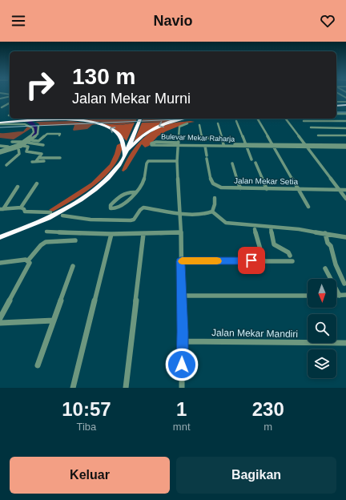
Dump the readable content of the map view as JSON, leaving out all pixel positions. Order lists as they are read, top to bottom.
{
  "streets": {
    "street": ["Bulevar Mekar Raharja", "Jalan Mekar Setia", "Jalan Mekar Mandiri"]
  },
  "crossings": [
    ["Bulevar Mekar Raharja", "Jalan Mekar Setia"]
  ],
  "north": "bottom",
  "page": {
    "header": "Navio",
    "turn": ["130 m", "Jalan Mekar Murni"],
    "eta": [
      "10:57",
      "Tiba",
      "1",
      "mnt",
      "230",
      "m"
    ],
    "buttons": ["Keluar", "Bagikan"]
  }
}
